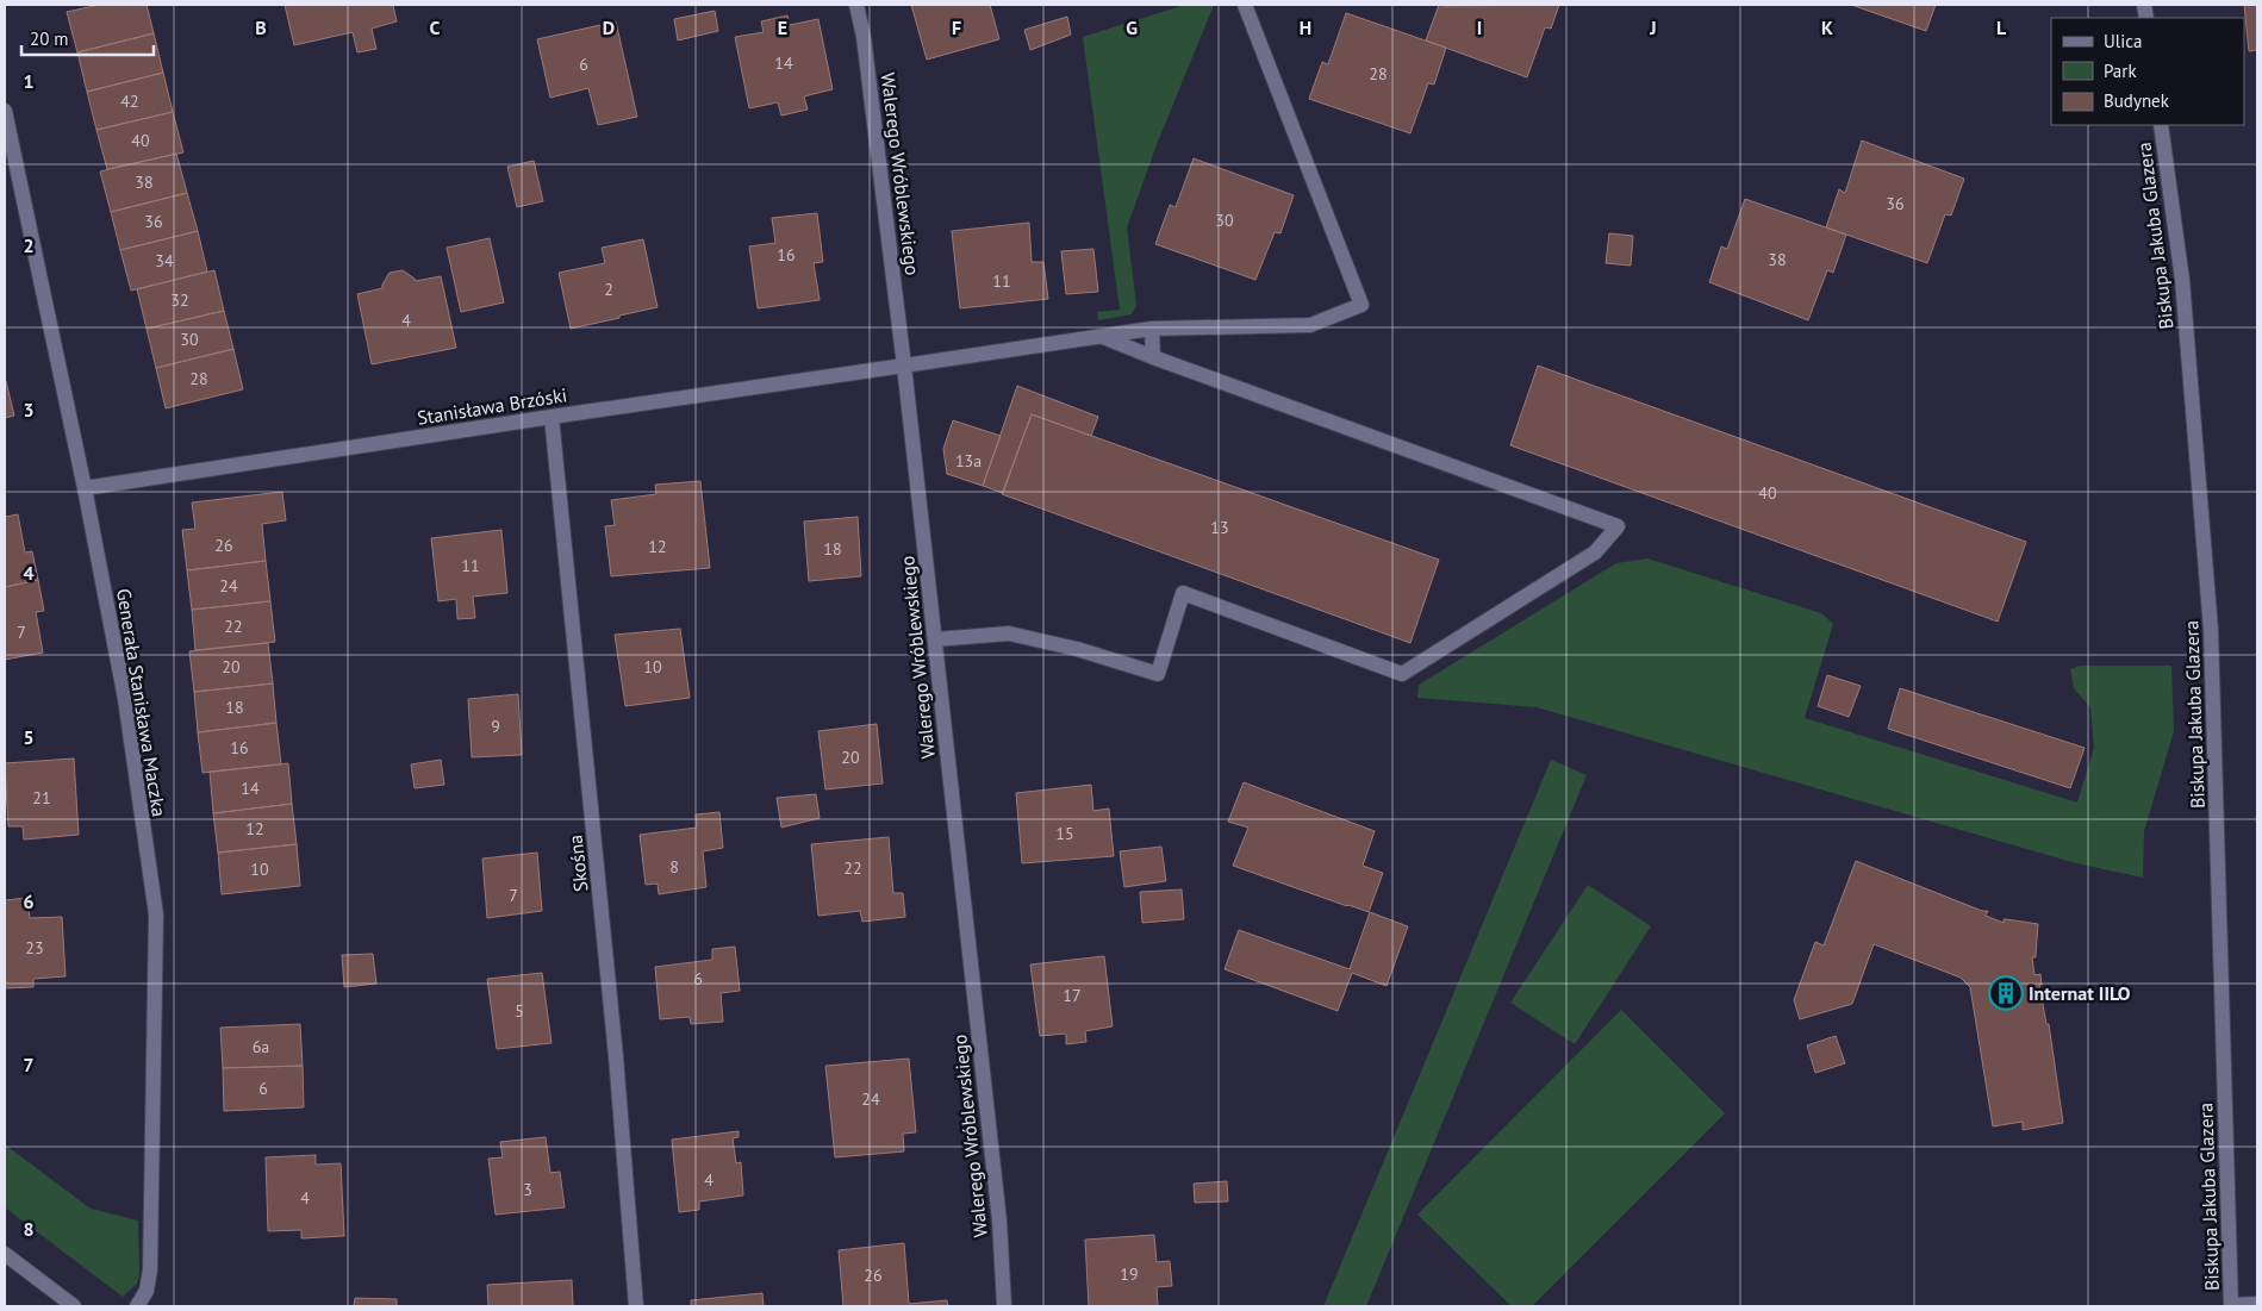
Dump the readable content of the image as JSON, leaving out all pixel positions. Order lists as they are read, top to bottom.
{
  "streets": {
    "street": [
      "Walerego Wróblewskiego",
      "Biskupa Jakuba Glazera",
      "Stanisława Brzóski",
      "Generała Stanisława Maczka",
      "Skośna"
    ]
  },
  "crossings": [
    ["Walerego Wróblewskiego", "Stanisława Brzóski"],
    ["Stanisława Brzóski", "Generała Stanisława Maczka"],
    ["Stanisława Brzóski", "Skośna"]
  ],
  "places": {
    "building": ["Internat IILO"]
  },
  "house_numbers": [
    "14",
    "6",
    "28",
    "42",
    "40",
    "38",
    "36",
    "30",
    "36",
    "16",
    "38",
    "34",
    "11",
    "2",
    "32",
    "4",
    "30",
    "28",
    "13a",
    "40",
    "13",
    "26",
    "12",
    "18",
    "11",
    "24",
    "22",
    "7",
    "20",
    "10",
    "18",
    "9",
    "16",
    "20",
    "14",
    "21",
    "12",
    "15",
    "8",
    "22",
    "10",
    "7",
    "23",
    "6",
    "17",
    "5",
    "6a",
    "6",
    "24",
    "4",
    "3",
    "4",
    "19",
    "26"
  ],
  "legend": ["Ulica", "Park", "Budynek"],
  "scale_bar": "20 m",
  "grid": {
    "columns": [
      "B",
      "C",
      "D",
      "E",
      "F",
      "G",
      "H",
      "I",
      "J",
      "K",
      "L"
    ],
    "rows": [
      "1",
      "2",
      "3",
      "4",
      "5",
      "6",
      "7",
      "8"
    ]
  }
}
